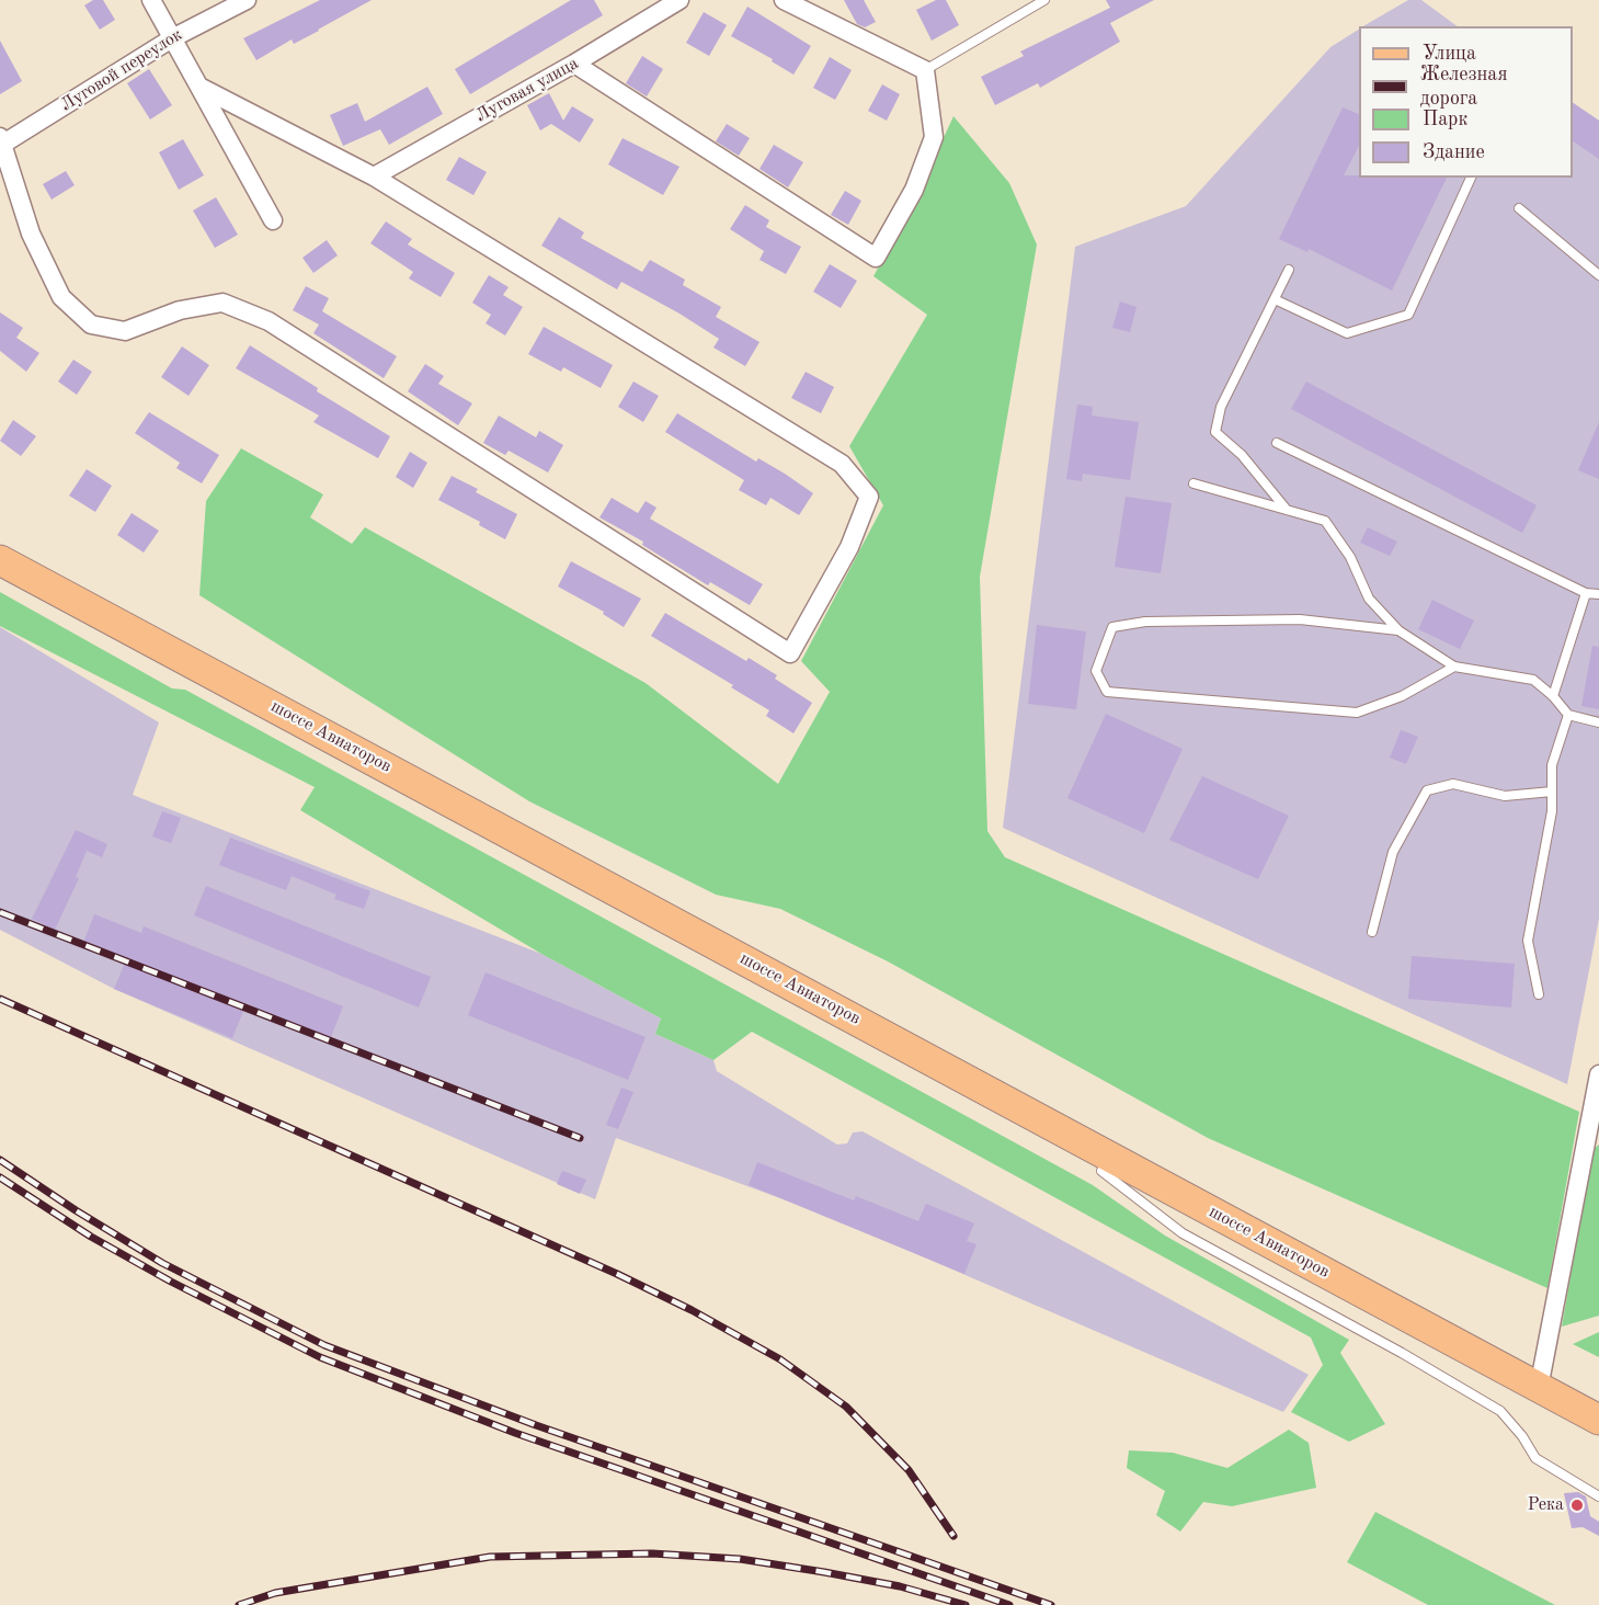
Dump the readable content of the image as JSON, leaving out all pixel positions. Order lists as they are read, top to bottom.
{
  "streets": {
    "main road": ["шоссе Авиаторов"],
    "street": ["Луговой переулок", "Луговая улица"]
  },
  "places": ["Река"],
  "legend": [
    "Улица",
    "Железная дорога",
    "Парк",
    "Здание"
  ]
}
